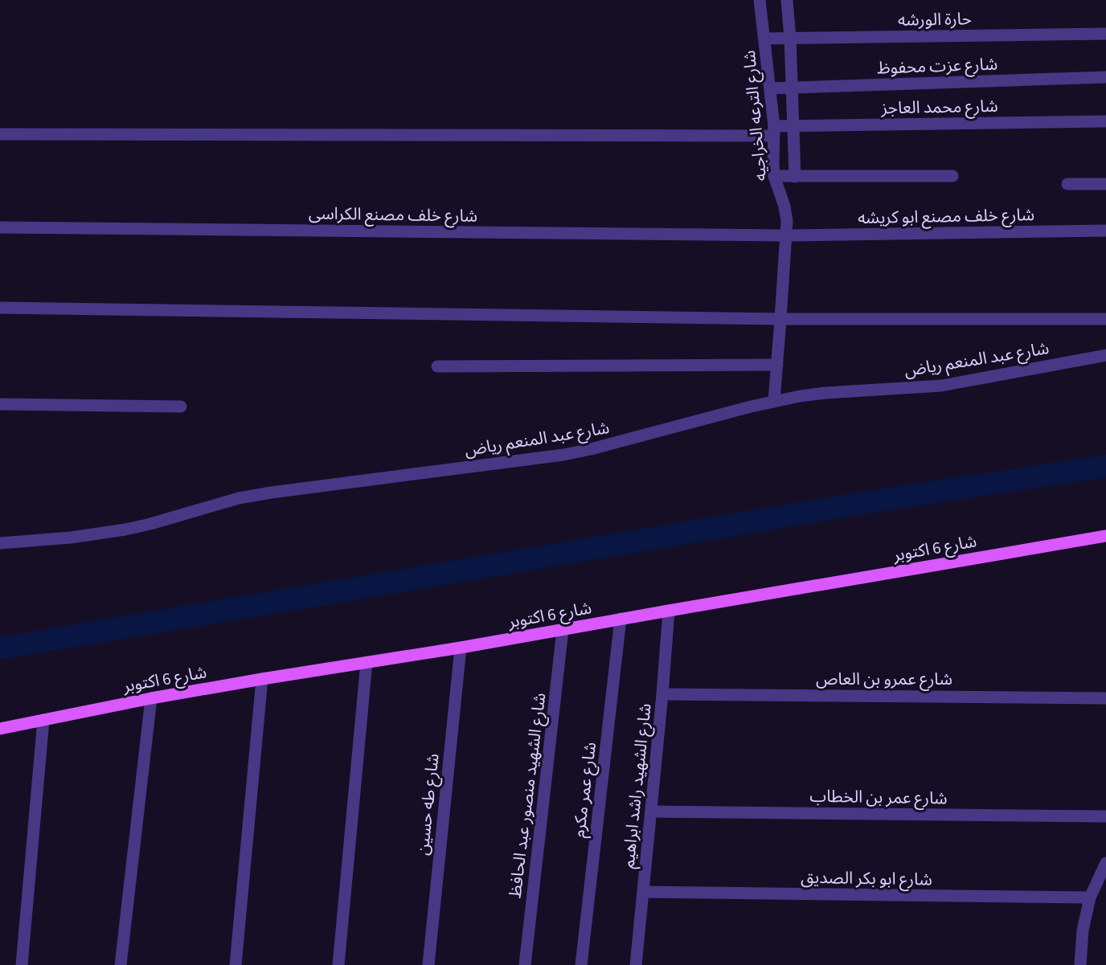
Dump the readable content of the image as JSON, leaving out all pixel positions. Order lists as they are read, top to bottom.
{
  "streets": {
    "main road": ["شارع 6 اكتوبر"],
    "street": [
      "حارة الورشه",
      "شارع عزت محفوظ",
      "شارع محمد العاجز",
      "شارع الترعه الخراجيه",
      "شارع خلف مصنع الكراسى",
      "شارع خلف مصنع ابو كريشه",
      "شارع عبد المنعم رياض",
      "شارع عمرو بن العاص",
      "شارع الشهيد راشد ابراهيم",
      "شارع عمر مكرم",
      "شارع الشهيد منصور عبد الحافظ",
      "شارع عمر بن الخطاب",
      "شارع طه حسين",
      "شارع ابو بكر الصديق"
    ]
  },
  "crossings": [
    ["حارة الورشه", "شارع الترعه الخراجيه"],
    ["شارع عزت محفوظ", "شارع الترعه الخراجيه"],
    ["شارع محمد العاجز", "شارع الترعه الخراجيه"],
    ["شارع الترعه الخراجيه", "شارع خلف مصنع الكراسى"],
    ["شارع الترعه الخراجيه", "شارع خلف مصنع ابو كريشه"],
    ["شارع الترعه الخراجيه", "شارع عبد المنعم رياض"],
    ["شارع خلف مصنع الكراسى", "شارع خلف مصنع ابو كريشه"],
    ["شارع 6 اكتوبر", "شارع الشهيد راشد ابراهيم"],
    ["شارع 6 اكتوبر", "شارع عمر مكرم"],
    ["شارع 6 اكتوبر", "شارع الشهيد منصور عبد الحافظ"],
    ["شارع 6 اكتوبر", "شارع طه حسين"],
    ["شارع عمرو بن العاص", "شارع الشهيد راشد ابراهيم"],
    ["شارع الشهيد راشد ابراهيم", "شارع عمر بن الخطاب"],
    ["شارع الشهيد راشد ابراهيم", "شارع ابو بكر الصديق"]
  ]
}
